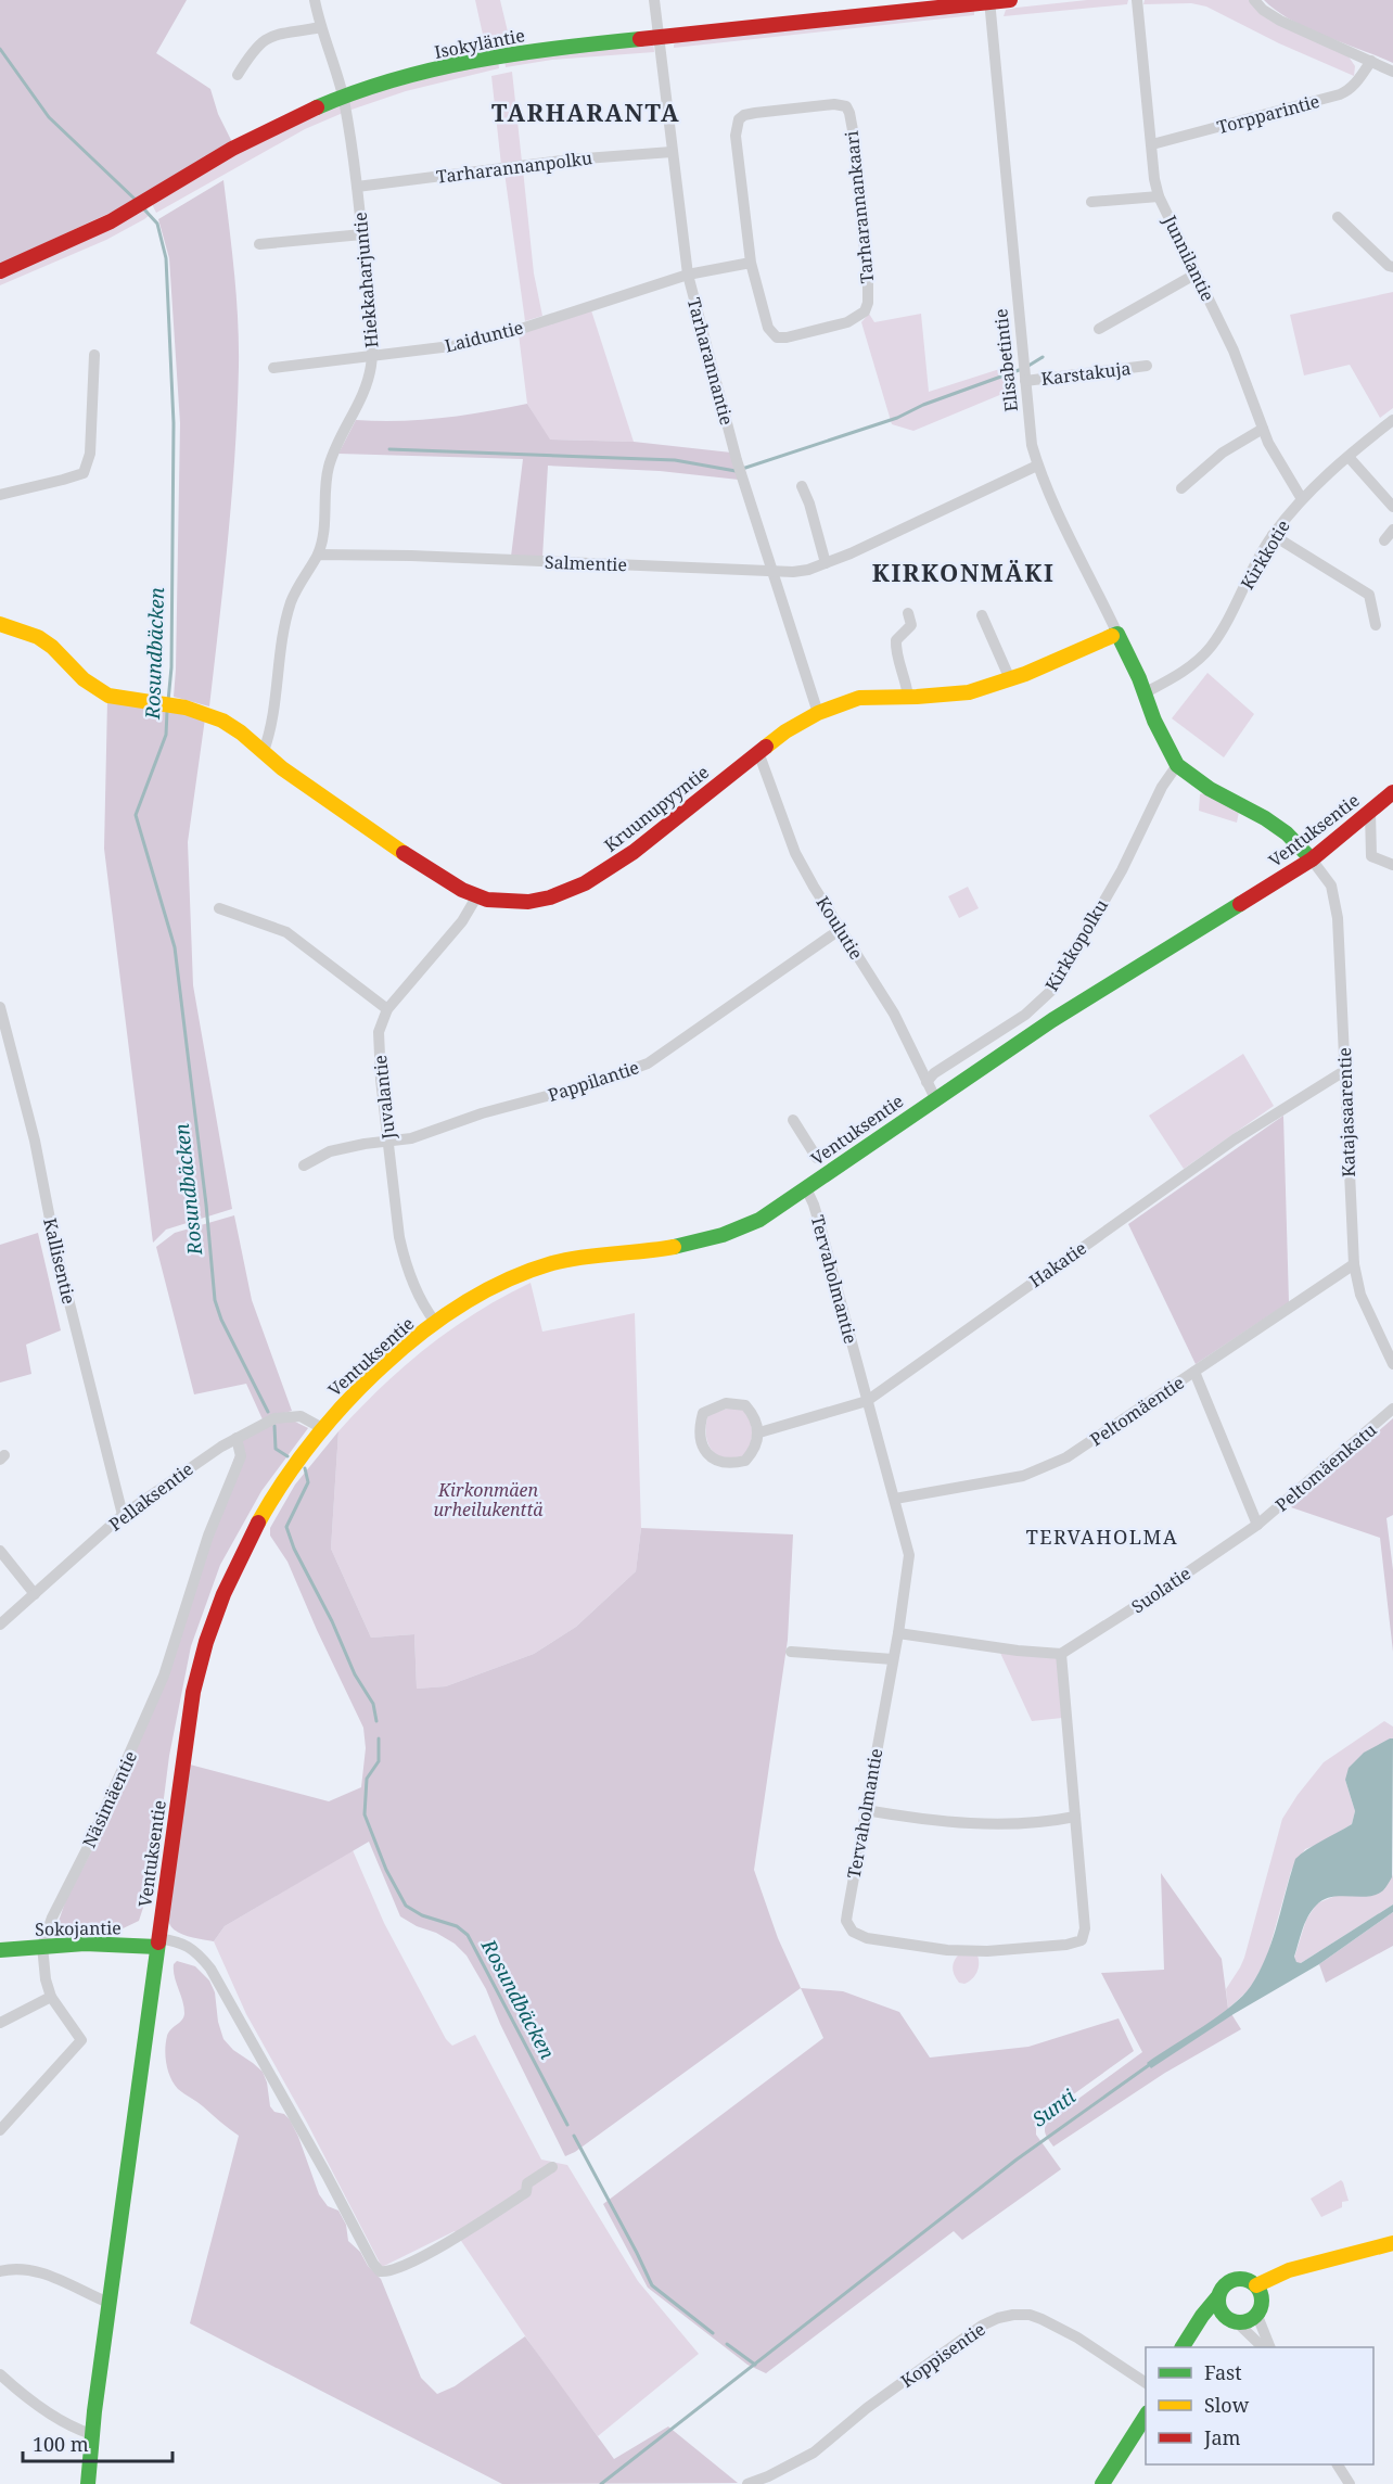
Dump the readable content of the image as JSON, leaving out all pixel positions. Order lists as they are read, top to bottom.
{
  "streets": {
    "street": [
      "Isokyläntie",
      "Torpparintie",
      "Tarharannanpolku",
      "Tarharannankaari",
      "Junnilantie",
      "Hiekkaharjuntie",
      "Laiduntie",
      "Elisabetintie",
      "Tarharannantie",
      "Karstakuja",
      "Kirkkotie",
      "Salmentie",
      "Kruunupyyntie",
      "Ventuksentie",
      "Koulutie",
      "Kirkkopolku",
      "Pappilantie",
      "Juvalantie",
      "Katajasaarentie",
      "Kallisentie",
      "Hakatie",
      "Tervaholmantie",
      "Peltomäentie",
      "Peltomäenkatu",
      "Pellaksentie",
      "Suolatie",
      "Näsimäentie",
      "Sokojantie",
      "Koppisentie"
    ]
  },
  "crossings": [
    ["Isokyläntie", "Hiekkaharjuntie"],
    ["Isokyläntie", "Elisabetintie"],
    ["Isokyläntie", "Tarharannantie"],
    ["Torpparintie", "Junnilantie"],
    ["Tarharannanpolku", "Hiekkaharjuntie"],
    ["Tarharannanpolku", "Tarharannantie"],
    ["Junnilantie", "Kirkkotie"],
    ["Hiekkaharjuntie", "Laiduntie"],
    ["Hiekkaharjuntie", "Salmentie"],
    ["Laiduntie", "Tarharannantie"],
    ["Elisabetintie", "Karstakuja"],
    ["Elisabetintie", "Kirkkotie"],
    ["Elisabetintie", "Salmentie"],
    ["Elisabetintie", "Kruunupyyntie"],
    ["Elisabetintie", "Kirkkopolku"],
    ["Tarharannantie", "Salmentie"],
    ["Tarharannantie", "Kruunupyyntie"],
    ["Kruunupyyntie", "Koulutie"],
    ["Kruunupyyntie", "Juvalantie"],
    ["Ventuksentie", "Koulutie"],
    ["Ventuksentie", "Juvalantie"],
    ["Ventuksentie", "Katajasaarentie"],
    ["Ventuksentie", "Tervaholmantie"],
    ["Ventuksentie", "Pellaksentie"],
    ["Ventuksentie", "Sokojantie"],
    ["Koulutie", "Kirkkopolku"],
    ["Koulutie", "Pappilantie"],
    ["Pappilantie", "Juvalantie"],
    ["Katajasaarentie", "Hakatie"],
    ["Katajasaarentie", "Peltomäentie"],
    ["Kallisentie", "Pellaksentie"],
    ["Hakatie", "Tervaholmantie"],
    ["Tervaholmantie", "Peltomäentie"],
    ["Tervaholmantie", "Suolatie"],
    ["Peltomäenkatu", "Suolatie"],
    ["Pellaksentie", "Näsimäentie"],
    ["Näsimäentie", "Sokojantie"]
  ],
  "districts": ["TARHARANTA", "KIRKONMÄKI", "TERVAHOLMA"],
  "water": ["Rosundbäcken", "Sunti"],
  "parks": ["Kirkonmäen urheilukenttä"],
  "legend": ["Fast", "Slow", "Jam"],
  "scale_bar": "100 m"
}
